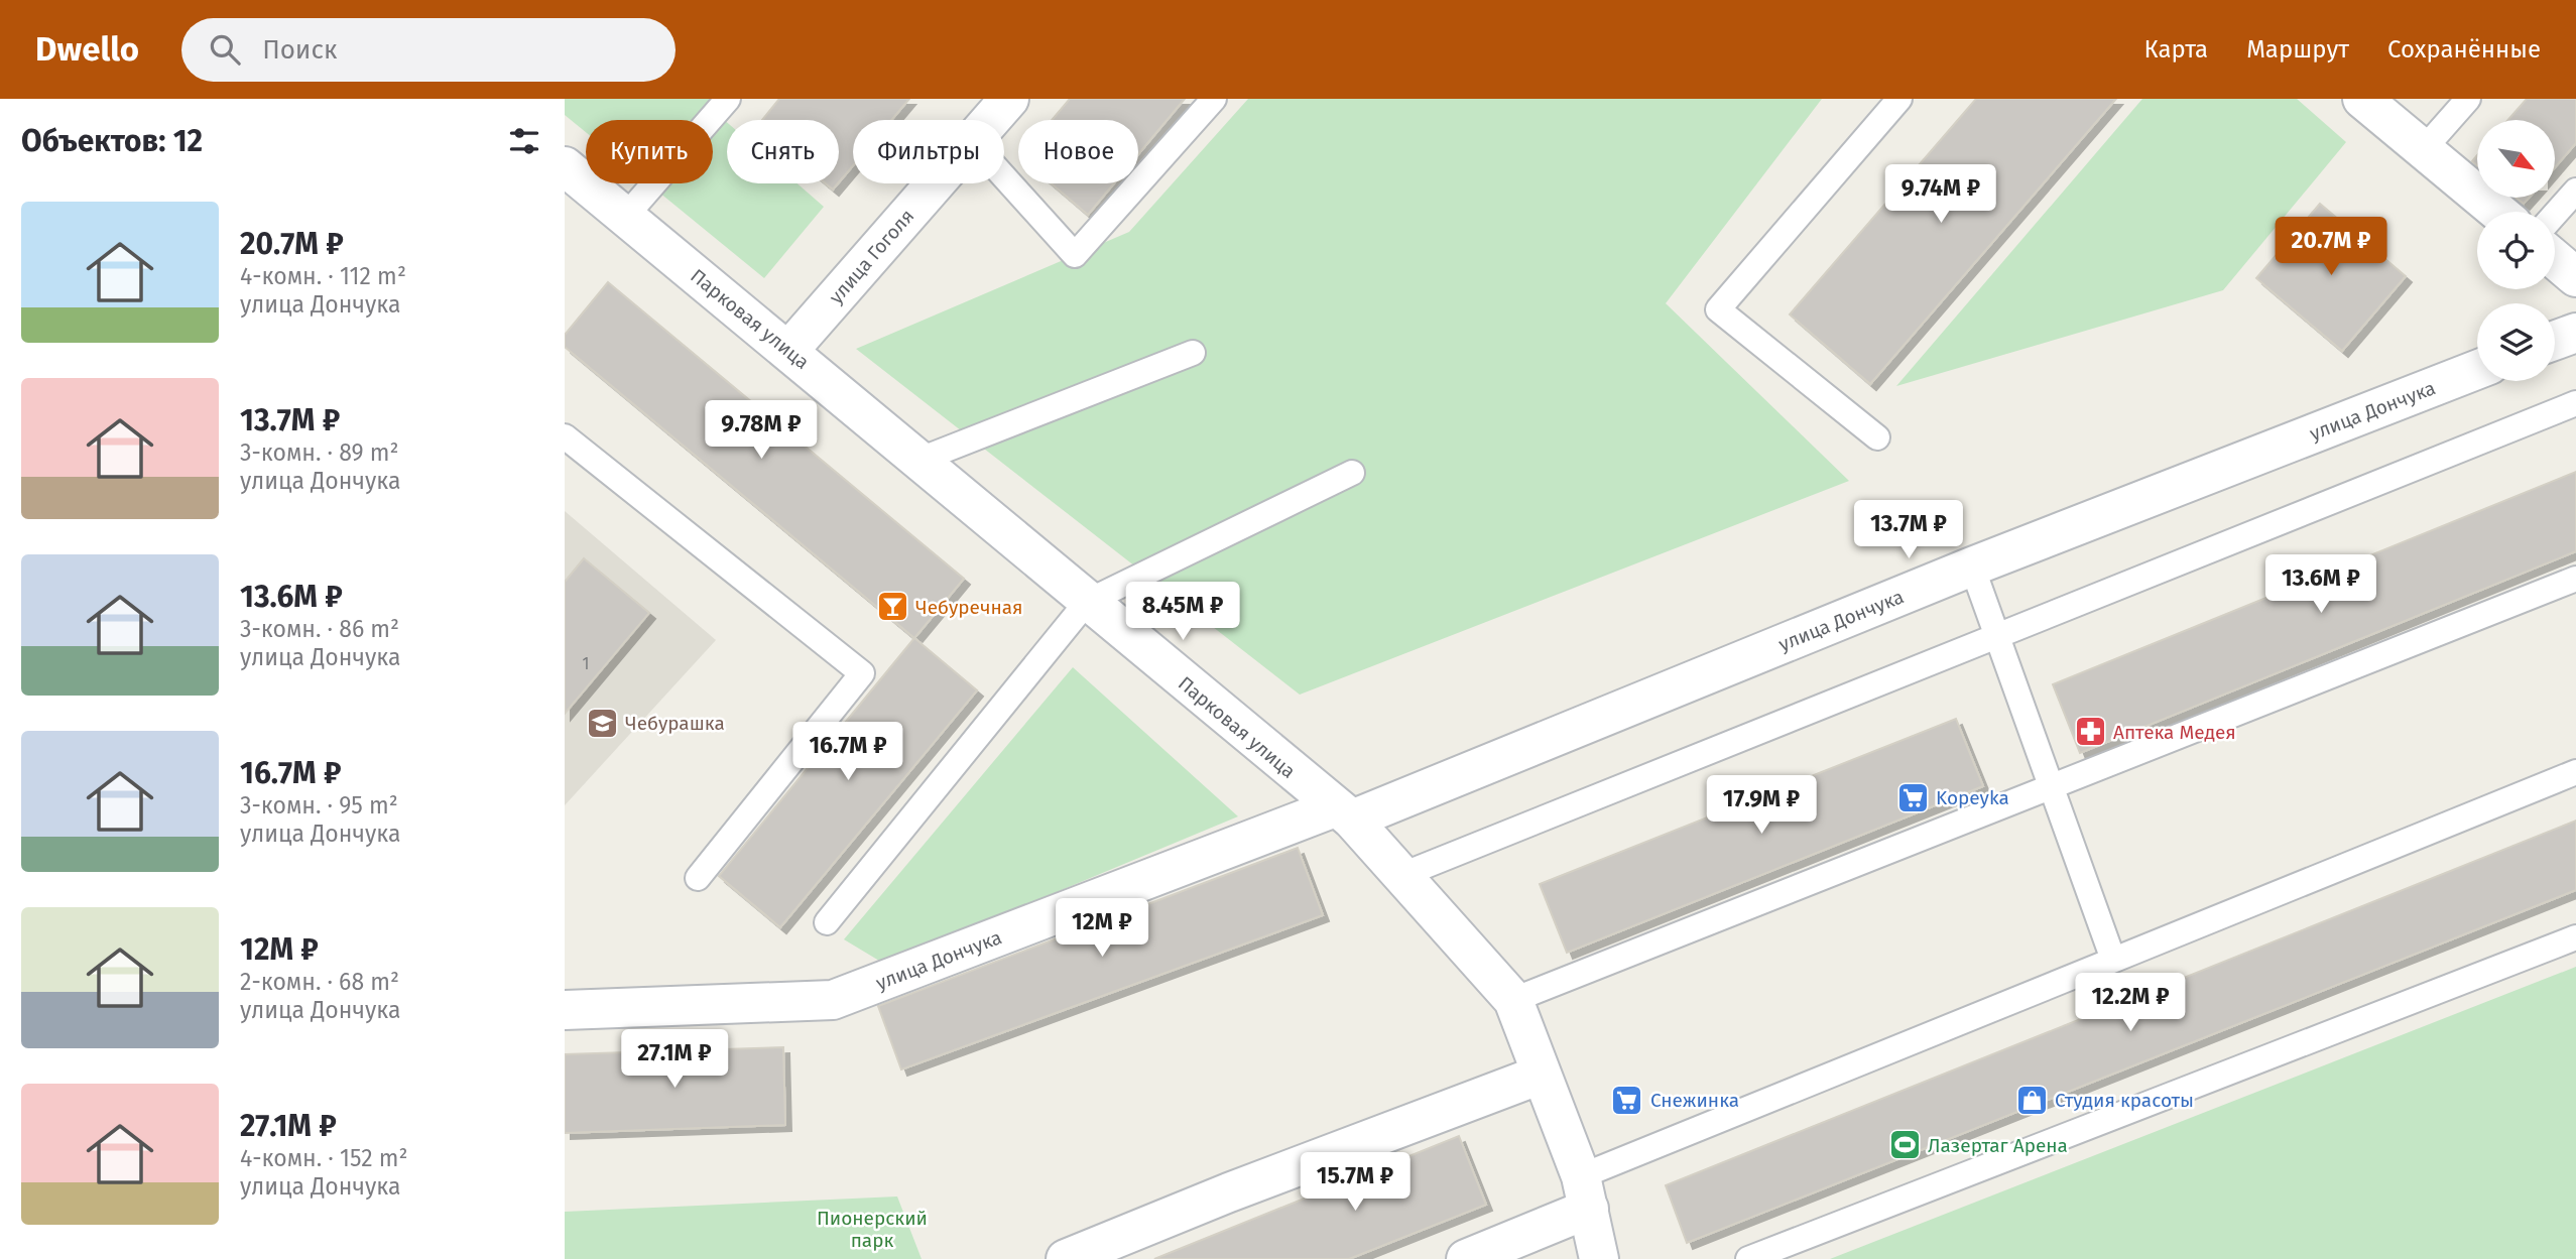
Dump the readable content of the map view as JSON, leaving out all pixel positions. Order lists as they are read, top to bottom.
{
  "streets": {
    "street": ["улица Гоголя", "Парковая улица", "улица Дончука"]
  },
  "crossings": [
    ["улица Гоголя", "Парковая улица"],
    ["Парковая улица", "улица Дончука"]
  ],
  "parks": ["Пионерский парк"],
  "places": {
    "bar": ["Чебуречная"],
    "school or university": ["Чебурашка"],
    "pharmacy": ["Аптека Медея"],
    "supermarket": ["Kopeyka", "Снежинка"],
    "shop": ["Студия красоты"],
    "sports": ["Лазертаг Арена"]
  },
  "house_numbers": ["1"],
  "north": "bottom right",
  "page": {
    "header": "Dwello",
    "search": "Поиск",
    "nav": ["Карта", "Маршрут", "Сохранённые"],
    "heading": "Объектов: 12",
    "chip": [
      "Купить",
      "Снять",
      "Фильтры",
      "Новое"
    ],
    "price": [
      "9.74M ₽",
      "20.7M ₽",
      "9.78M ₽",
      "13.7M ₽",
      "13.6M ₽",
      "8.45M ₽",
      "16.7M ₽",
      "17.9M ₽",
      "12M ₽",
      "12.2M ₽",
      "27.1M ₽",
      "15.7M ₽"
    ],
    "list": [
      {
        "name": "20.7M ₽",
        "note": "4-комн. · 112 m² · улица Дончука"
      },
      {
        "name": "13.7M ₽",
        "note": "3-комн. · 89 m² · улица Дончука"
      },
      {
        "name": "13.6M ₽",
        "note": "3-комн. · 86 m² · улица Дончука"
      },
      {
        "name": "16.7M ₽",
        "note": "3-комн. · 95 m² · улица Дончука"
      },
      {
        "name": "12M ₽",
        "note": "2-комн. · 68 m² · улица Дончука"
      },
      {
        "name": "27.1M ₽",
        "note": "4-комн. · 152 m² · улица Дончука"
      }
    ]
  }
}
